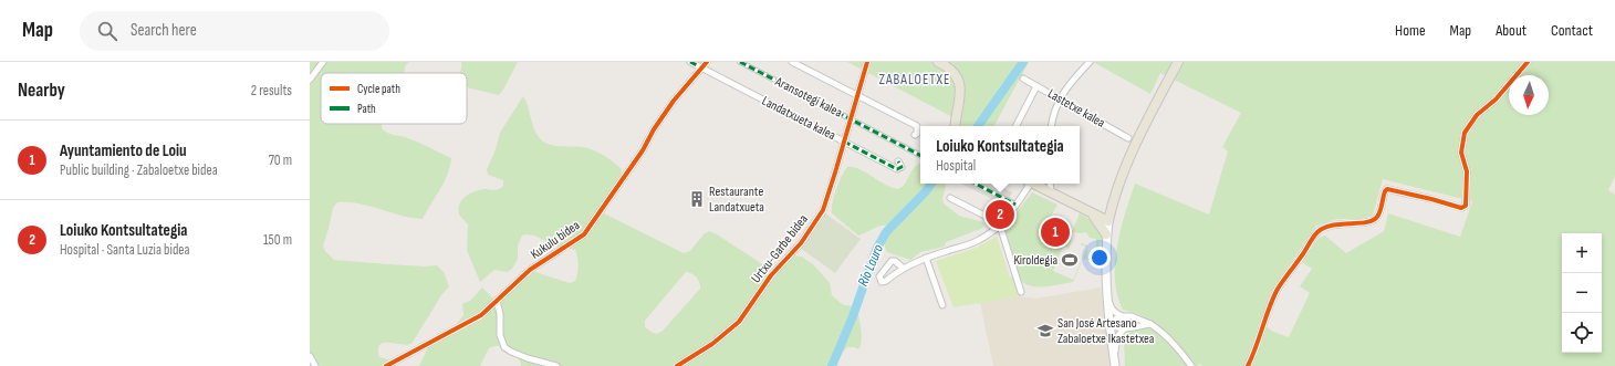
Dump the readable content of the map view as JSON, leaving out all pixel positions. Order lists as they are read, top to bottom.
{
  "streets": {
    "street": [
      "Aransotegi kalea",
      "Lastetxe kalea",
      "Landatxueta kalea",
      "Kukulu bidea",
      "Urtxu-Garbe bidea"
    ]
  },
  "crossings": [
    ["Aransotegi kalea", "Urtxu-Garbe bidea"],
    ["Landatxueta kalea", "Kukulu bidea"],
    ["Landatxueta kalea", "Urtxu-Garbe bidea"]
  ],
  "districts": ["ZABALOETXE"],
  "water": ["Río Lauro"],
  "places": {
    "building": ["Restaurante Landatxueta"],
    "sports": ["Kiroldegia"],
    "school or university": ["San José Artesano Zabaloetxe Ikastetxea"]
  },
  "legend": ["Cycle path", "Path"],
  "north": "bottom",
  "page": {
    "header": "Map",
    "search": "Search here",
    "nav": [
      "Home",
      "Map",
      "About",
      "Contact"
    ],
    "heading": ["Nearby", "2 results"],
    "list": [
      {
        "mark": "1",
        "name": "Ayuntamiento de Loiu",
        "note": "Public building · Zabaloetxe bidea",
        "value": "70 m"
      },
      {
        "mark": "2",
        "name": "Loiuko Kontsultategia",
        "note": "Hospital · Santa Luzia bidea",
        "value": "150 m"
      }
    ],
    "popup": ["Loiuko Kontsultategia", "Hospital"],
    "pins": ["2", "1"],
    "map_buttons": ["+", "−"]
  }
}
